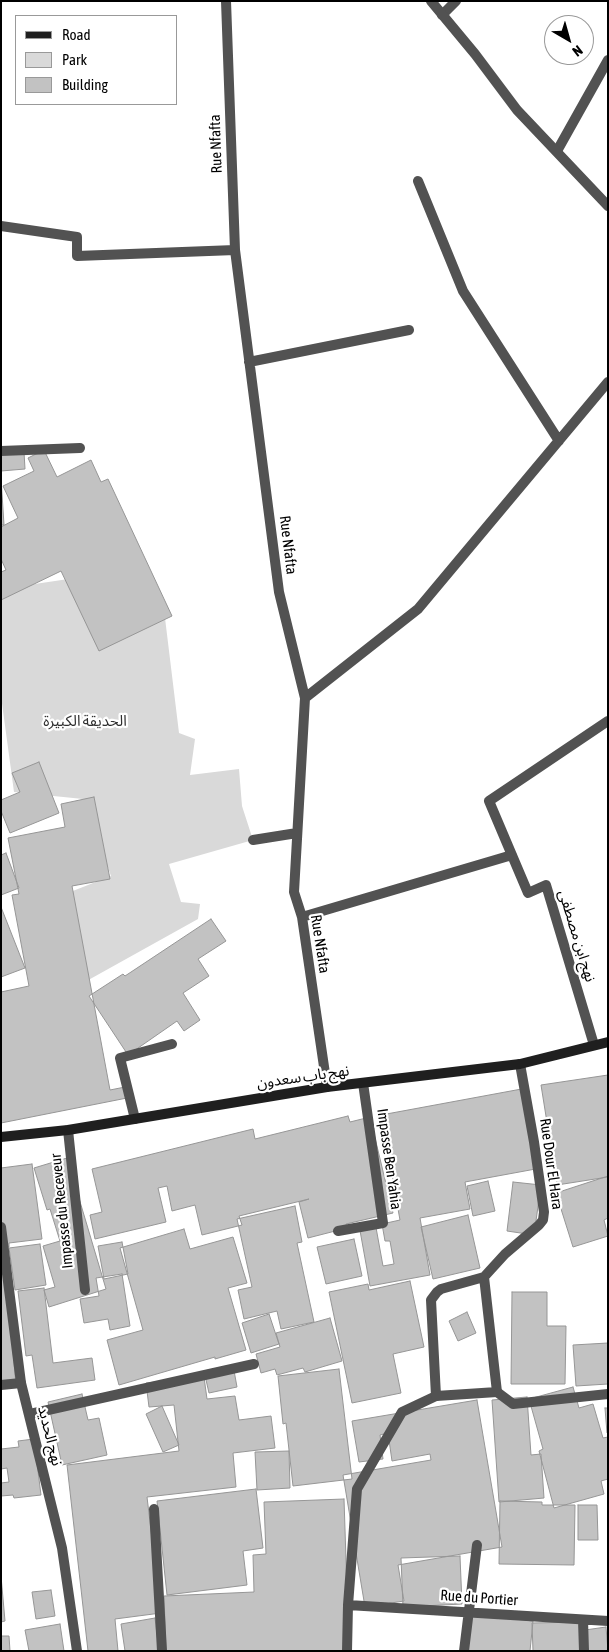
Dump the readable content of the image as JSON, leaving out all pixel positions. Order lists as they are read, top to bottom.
{
  "streets": {
    "main road": ["نهج باب سعدون"],
    "street": [
      "Rue Nfafta",
      "نهج ابن مصطفى",
      "Impasse Ben Yahia",
      "Rue Dour El Hara",
      "Impasse du Receveur",
      "نهج الحديد",
      "Rue du Portier"
    ]
  },
  "crossings": [
    ["Rue Nfafta", "نهج باب سعدون"],
    ["نهج ابن مصطفى", "نهج باب سعدون"],
    ["نهج باب سعدون", "Impasse Ben Yahia"],
    ["نهج باب سعدون", "Rue Dour El Hara"],
    ["نهج باب سعدون", "Impasse du Receveur"]
  ],
  "parks": ["الحديقة الكبيرة"],
  "legend": ["Road", "Park", "Building"],
  "north": "bottom right"
}
